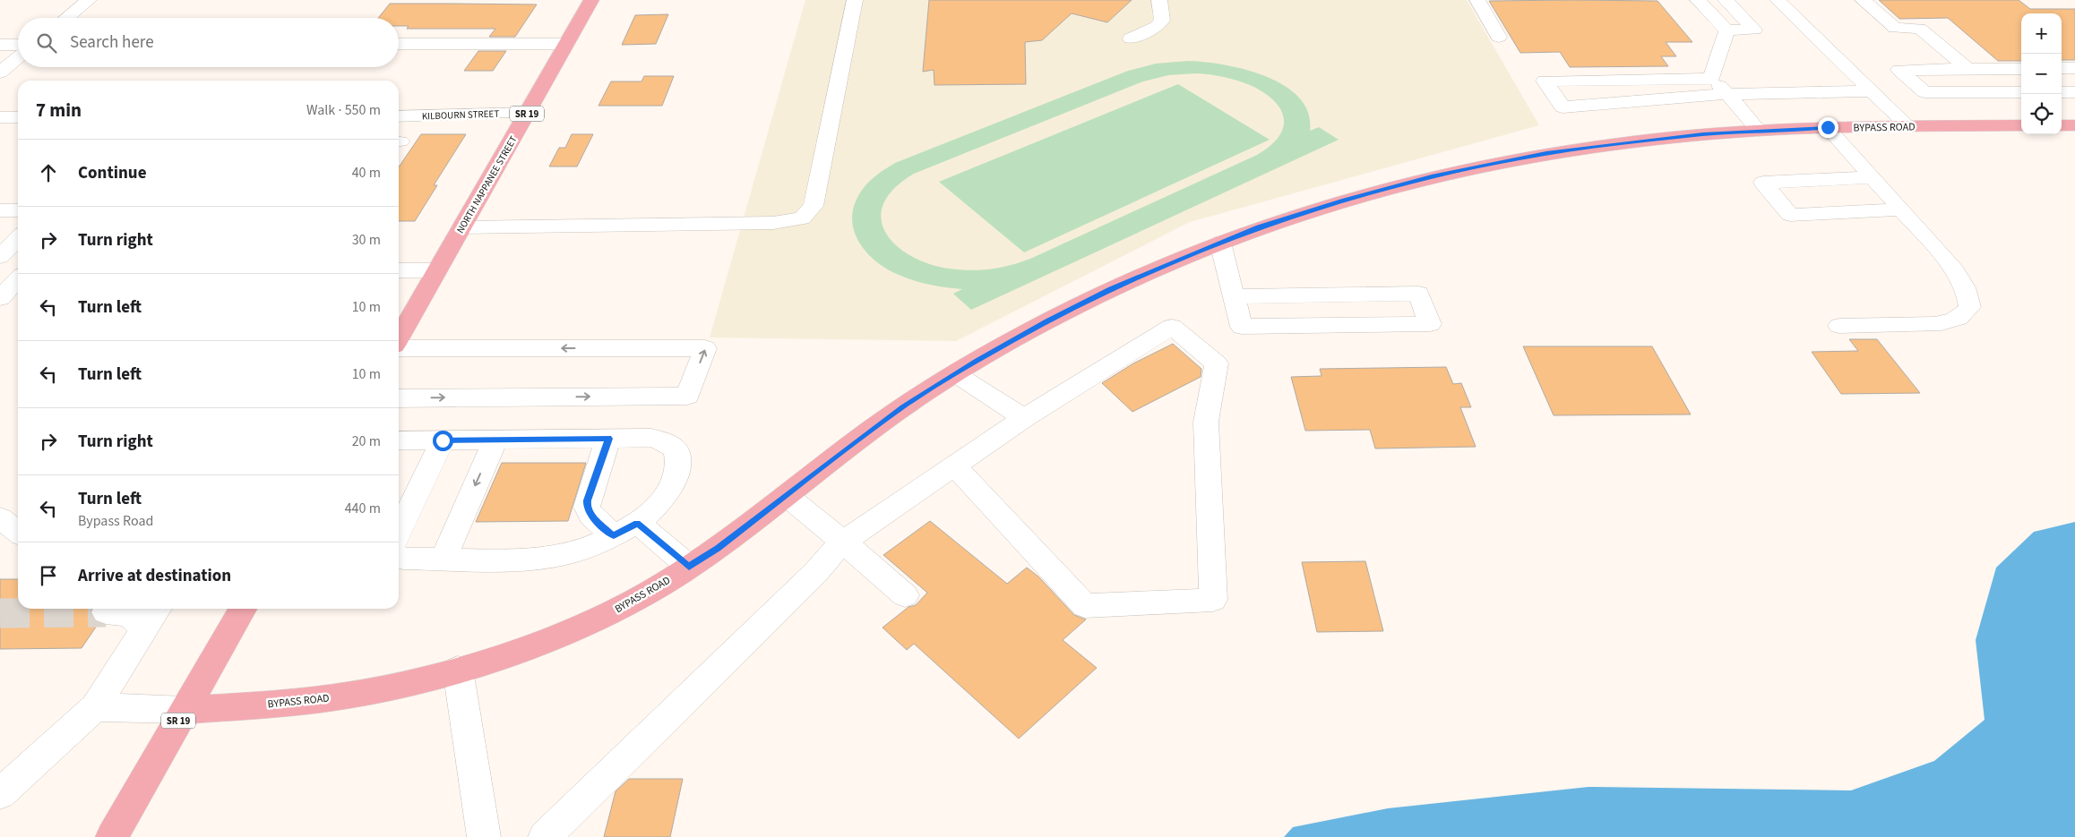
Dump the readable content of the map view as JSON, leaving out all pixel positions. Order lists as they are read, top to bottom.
{
  "streets": {
    "main road": ["SR 19", "BYPASS ROAD", "NORTH NAPPANEE STREET"],
    "street": ["KILBOURN STREET"]
  },
  "crossings": [
    ["SR 19", "BYPASS ROAD"],
    ["KILBOURN STREET", "NORTH NAPPANEE STREET"]
  ],
  "page": {
    "map_buttons": ["+", "−"],
    "search": "Search here",
    "heading": ["7 min", "Walk · 550 m"],
    "list": [
      ["Continue", "40 m"],
      ["Turn right", "30 m"],
      ["Turn left", "10 m"],
      ["Turn left", "10 m"],
      ["Turn right", "20 m"],
      ["Turn left", "Bypass Road", "440 m"],
      "Arrive at destination"
    ]
  }
}
